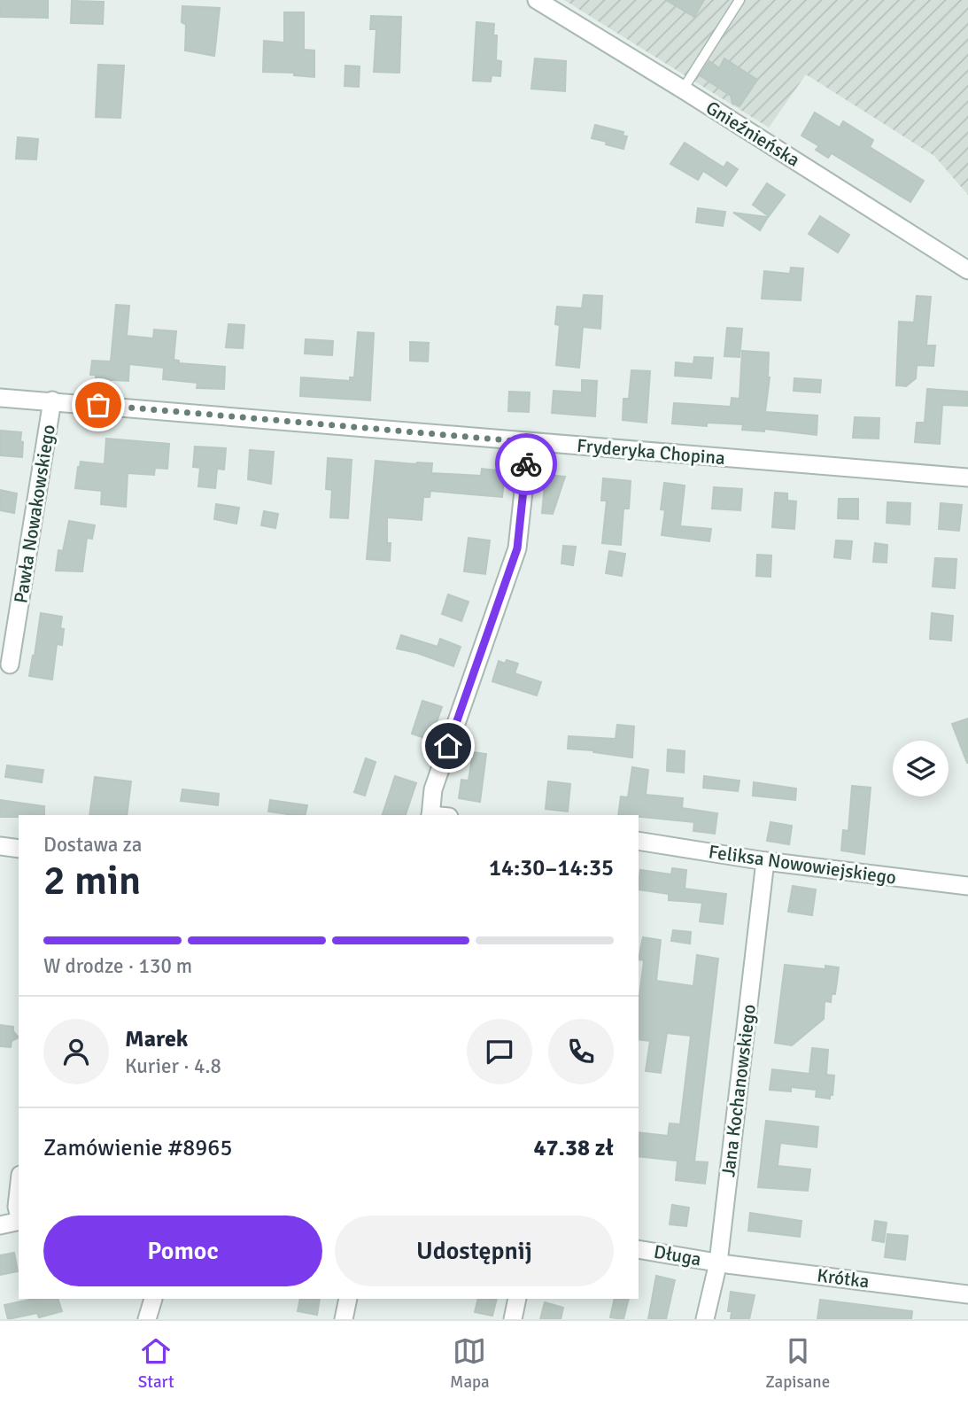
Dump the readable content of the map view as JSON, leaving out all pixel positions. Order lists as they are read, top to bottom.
{
  "streets": {
    "street": [
      "Gnieźnieńska",
      "Fryderyka Chopina",
      "Pawła Nowakowskiego",
      "Feliksa Nowowiejskiego",
      "Jana Kochanowskiego",
      "Długa",
      "Krótka"
    ]
  },
  "crossings": [
    ["Fryderyka Chopina", "Pawła Nowakowskiego"],
    ["Feliksa Nowowiejskiego", "Jana Kochanowskiego"],
    ["Jana Kochanowskiego", "Długa"],
    ["Jana Kochanowskiego", "Krótka"],
    ["Długa", "Krótka"]
  ],
  "page": {
    "heading": ["2 min", "Dostawa za", "14:30–14:35"],
    "panel": [
      "Marek",
      "Kurier · 4.8",
      "Zamówienie #8965",
      "47.38 zł"
    ],
    "bar": "W drodze · 130 m",
    "buttons": ["Pomoc", "Udostępnij"],
    "tabs": ["Start", "Mapa", "Zapisane"]
  }
}
